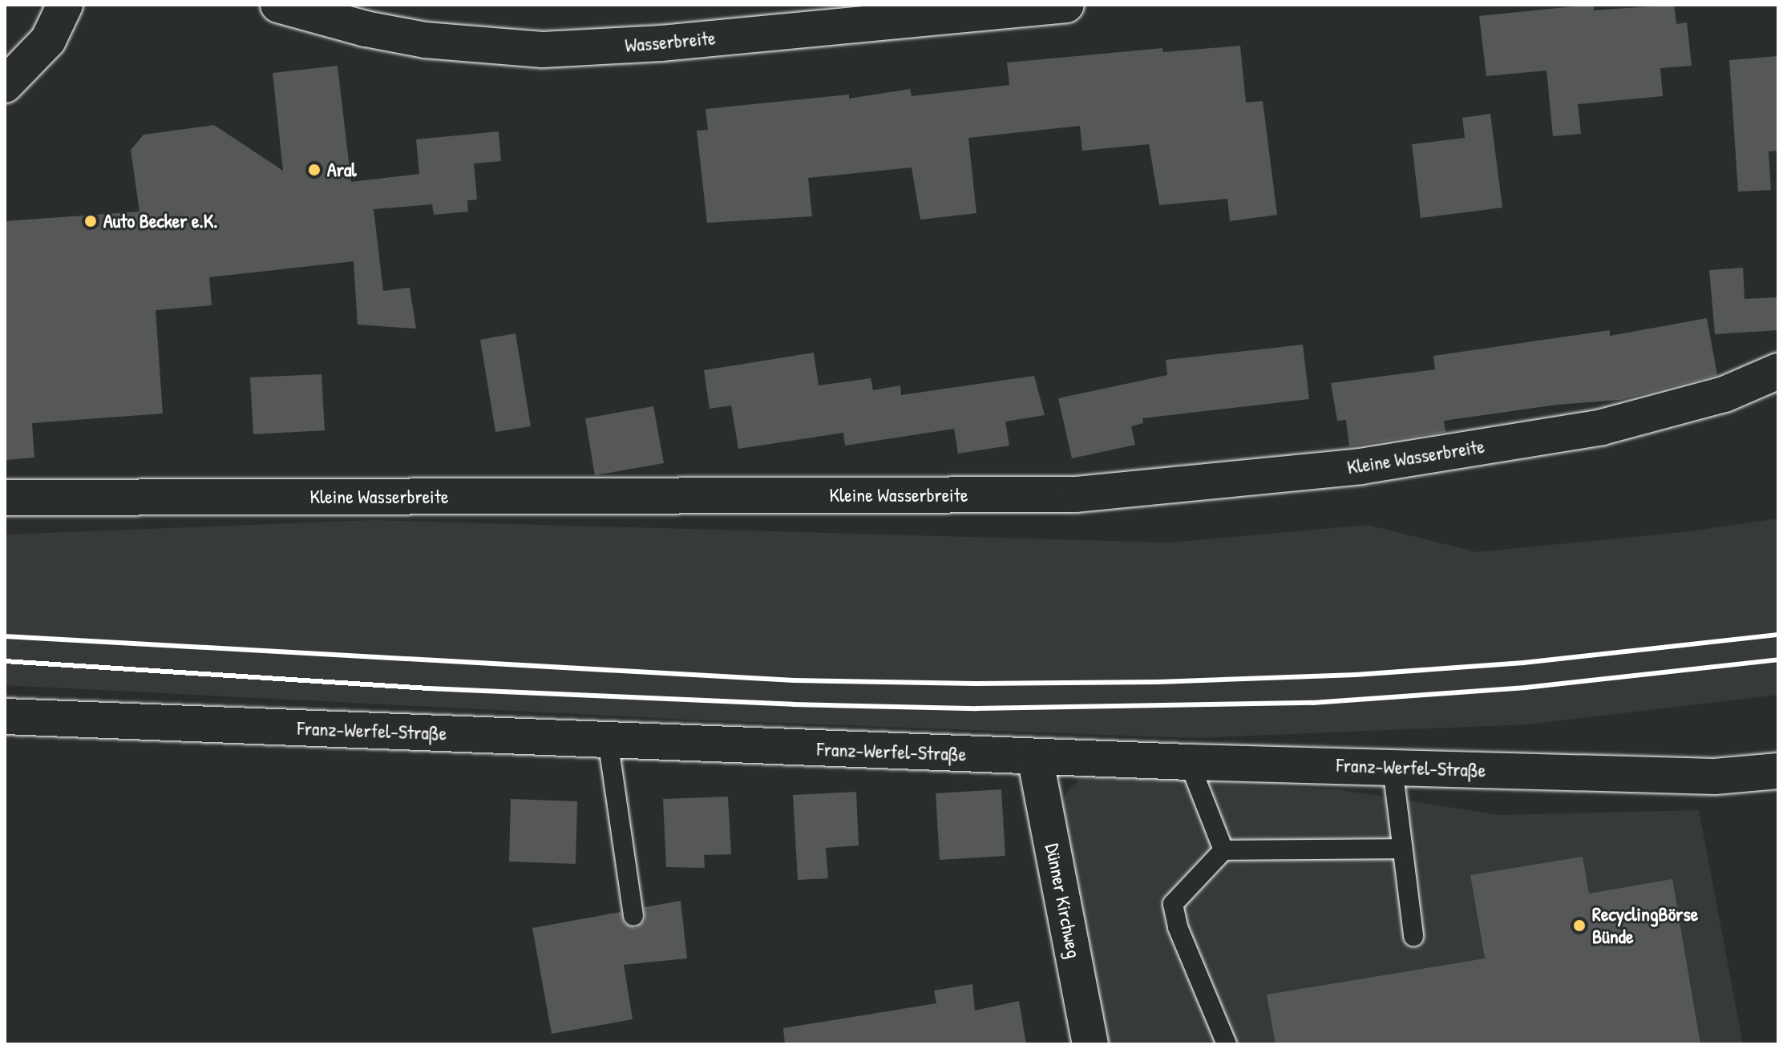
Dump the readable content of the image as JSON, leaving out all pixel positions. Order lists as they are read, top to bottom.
{
  "streets": {
    "street": [
      "Wasserbreite",
      "Kleine Wasserbreite",
      "Franz-Werfel-Straße",
      "Dünner Kirchweg"
    ]
  },
  "crossings": [
    ["Franz-Werfel-Straße", "Dünner Kirchweg"]
  ],
  "places": ["Aral", "Auto Becker e.K.", "RecyclingBörse Bünde"]
}
